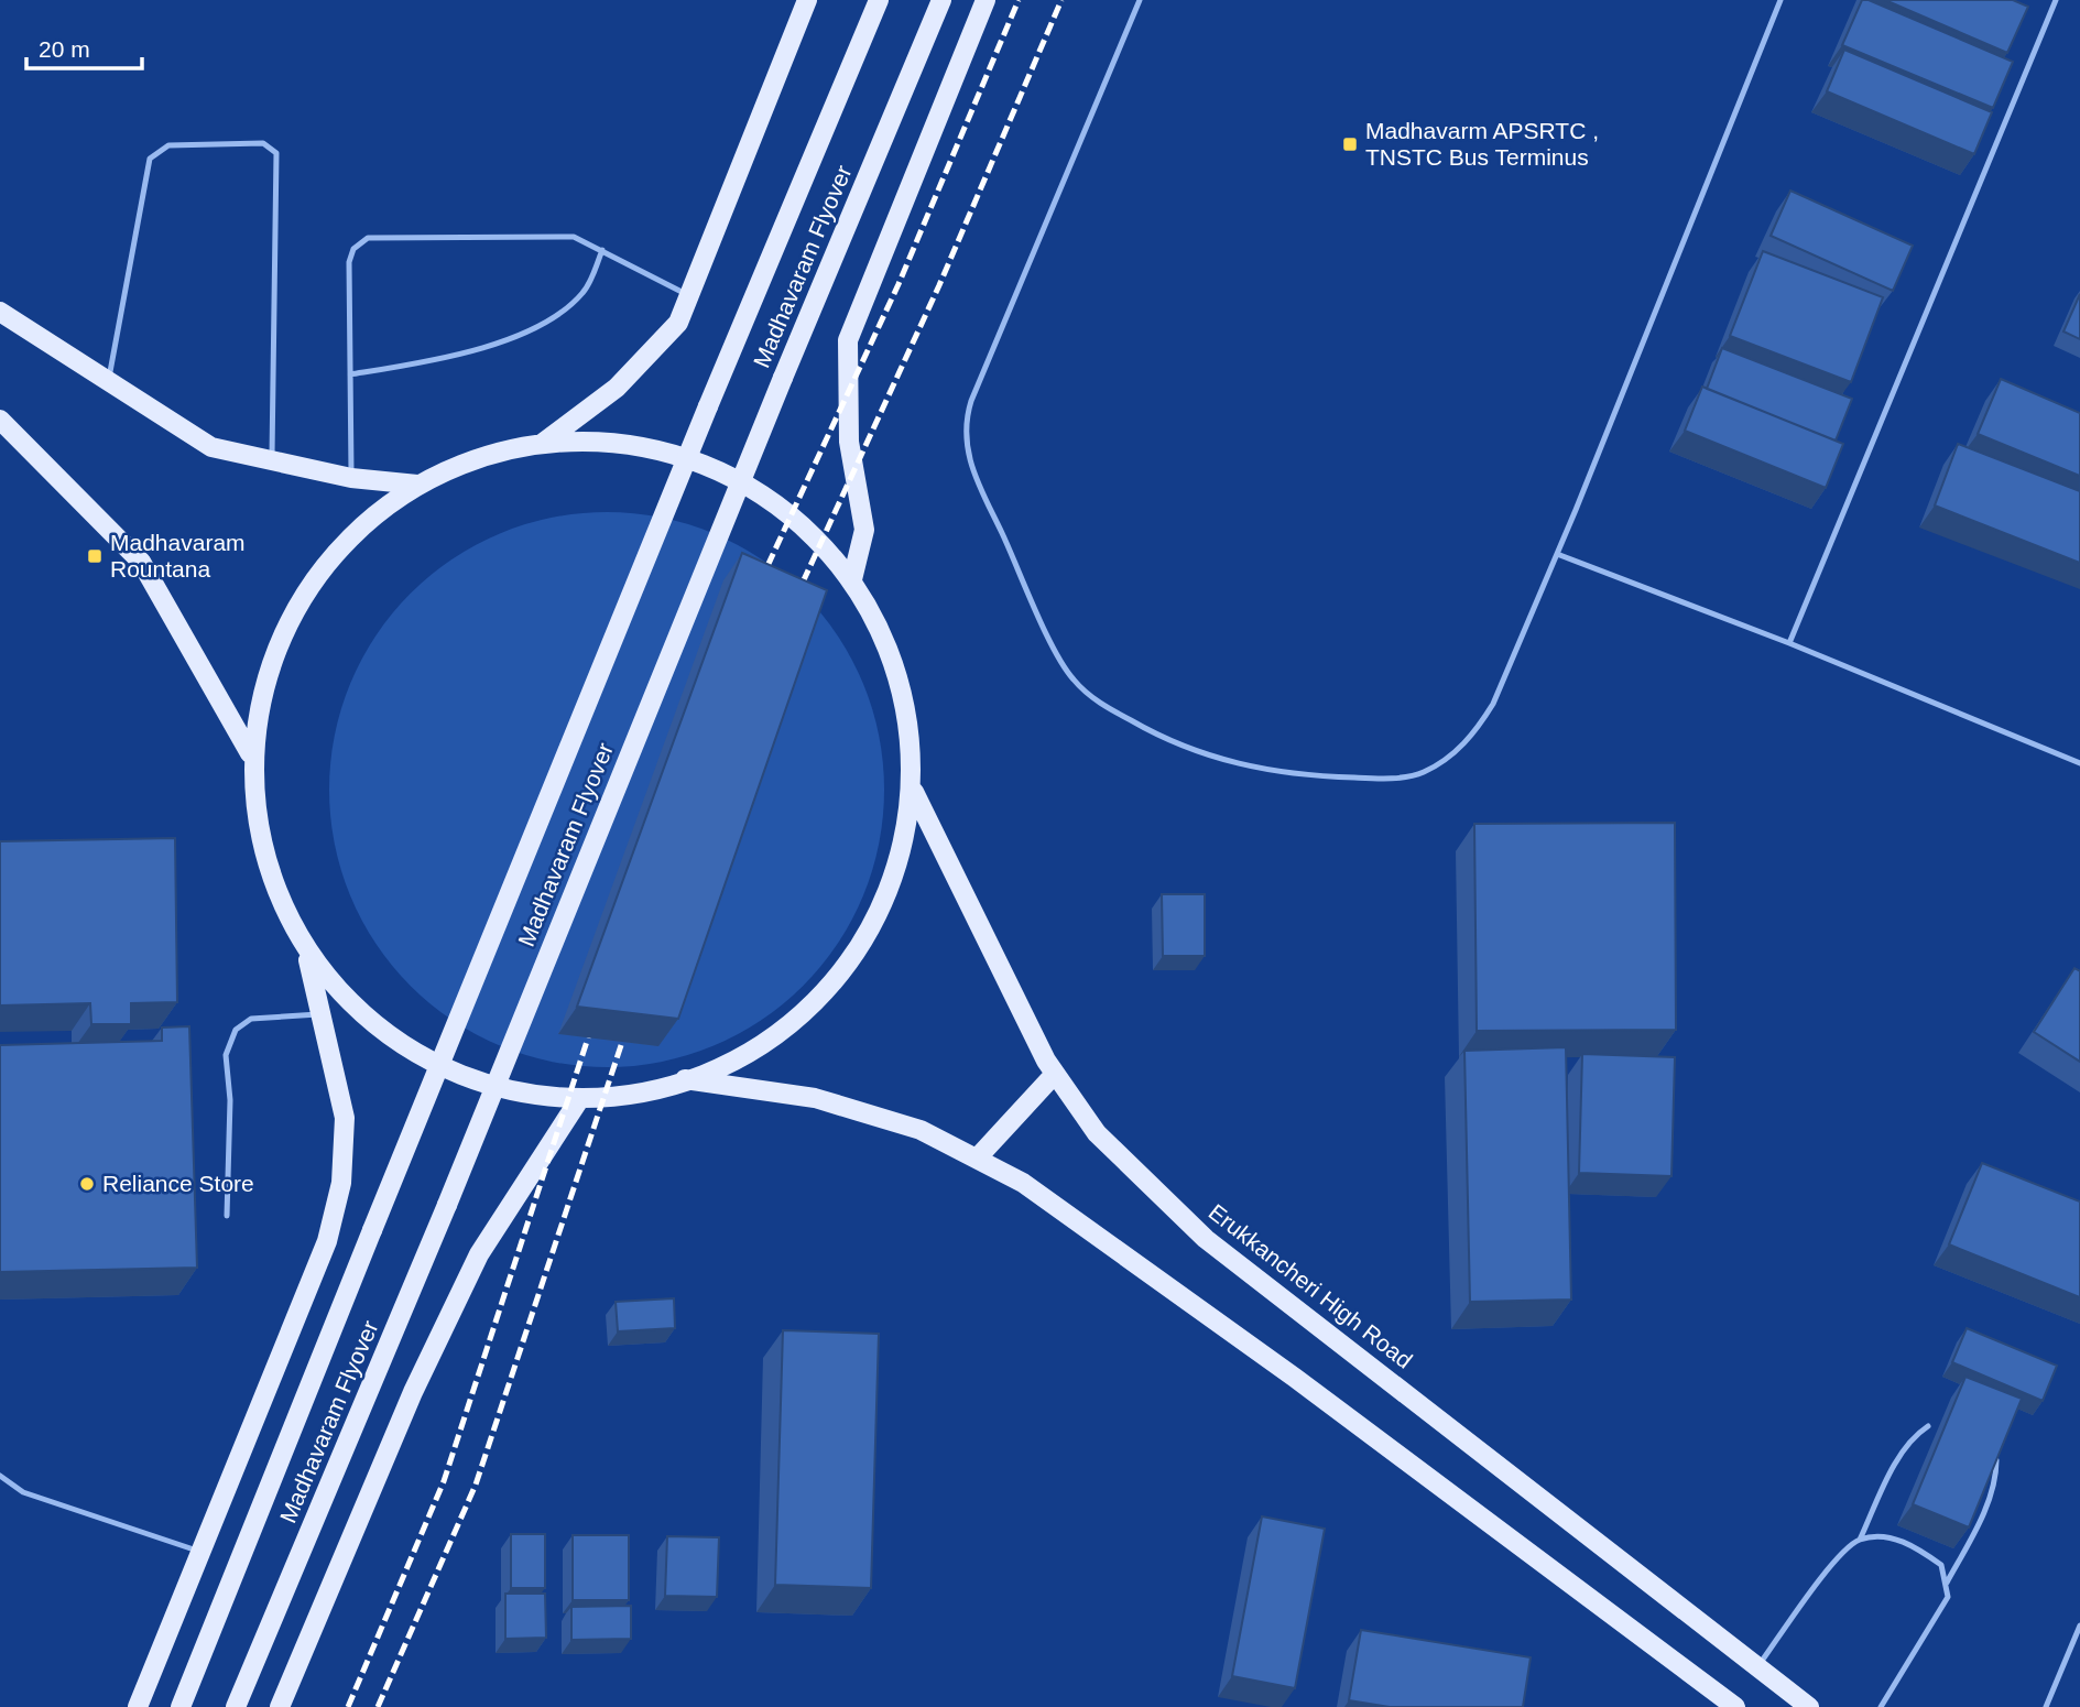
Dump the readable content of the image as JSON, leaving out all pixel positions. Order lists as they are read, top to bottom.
{
  "streets": {
    "main road": ["Madhavaram Flyover", "Erukkancheri High Road"]
  },
  "places": {
    "transit": ["Madhavarm APSRTC , TNSTC Bus Terminus", "Madhavaram Rountana"],
    "other": ["Reliance Store"]
  },
  "scale_bar": "20 m"
}
